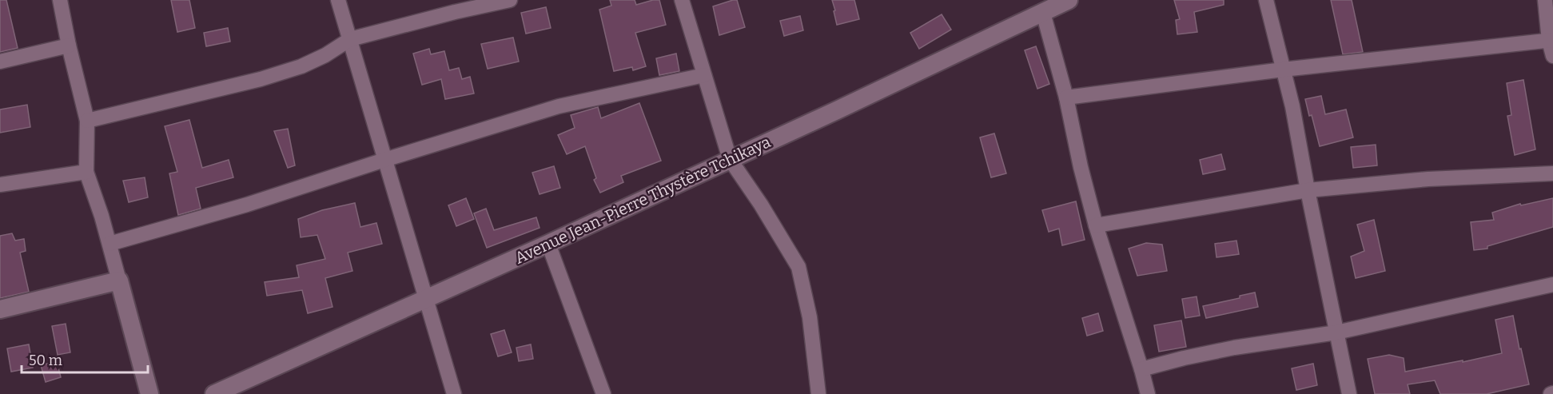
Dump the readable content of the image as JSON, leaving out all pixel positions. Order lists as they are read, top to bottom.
{
  "streets": {
    "street": ["Avenue Jean-Pierre Thystère Tchikaya"]
  },
  "scale_bar": "50 m"
}
